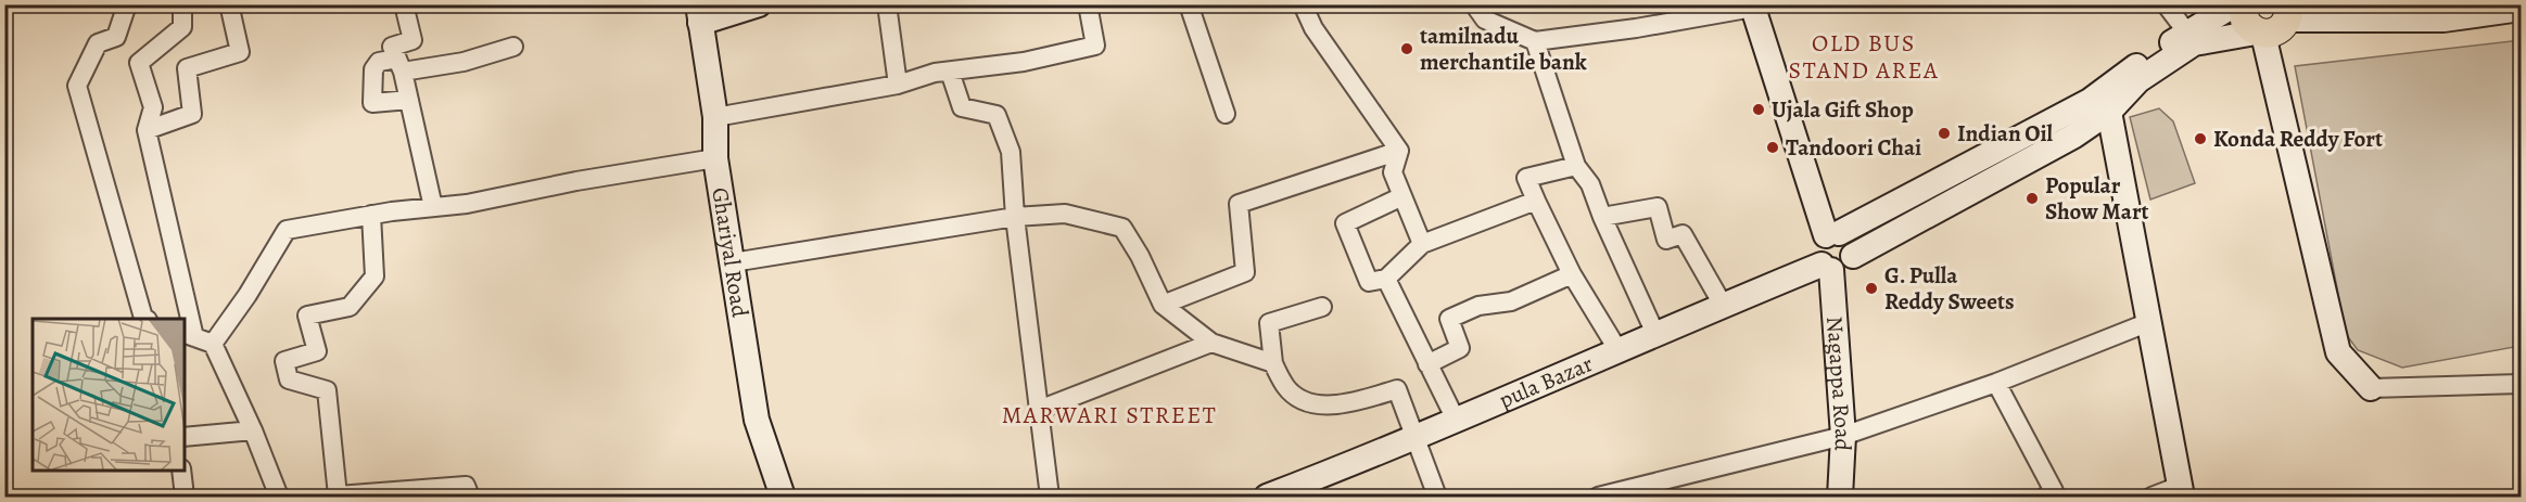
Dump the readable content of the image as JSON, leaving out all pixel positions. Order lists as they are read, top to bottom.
{
  "streets": {
    "street": ["Ghariyal Road", "pula Bazar", "Nagappa Road"]
  },
  "crossings": [
    ["pula Bazar", "Nagappa Road"]
  ],
  "districts": ["OLD BUS STAND AREA", "MARWARI STREET"],
  "places": [
    "tamilnadu merchantile bank",
    "Ujala Gift Shop",
    "Indian Oil",
    "Konda Reddy Fort",
    "Tandoori Chai",
    "Popular Show Mart",
    "G. Pulla Reddy Sweets"
  ]
}
